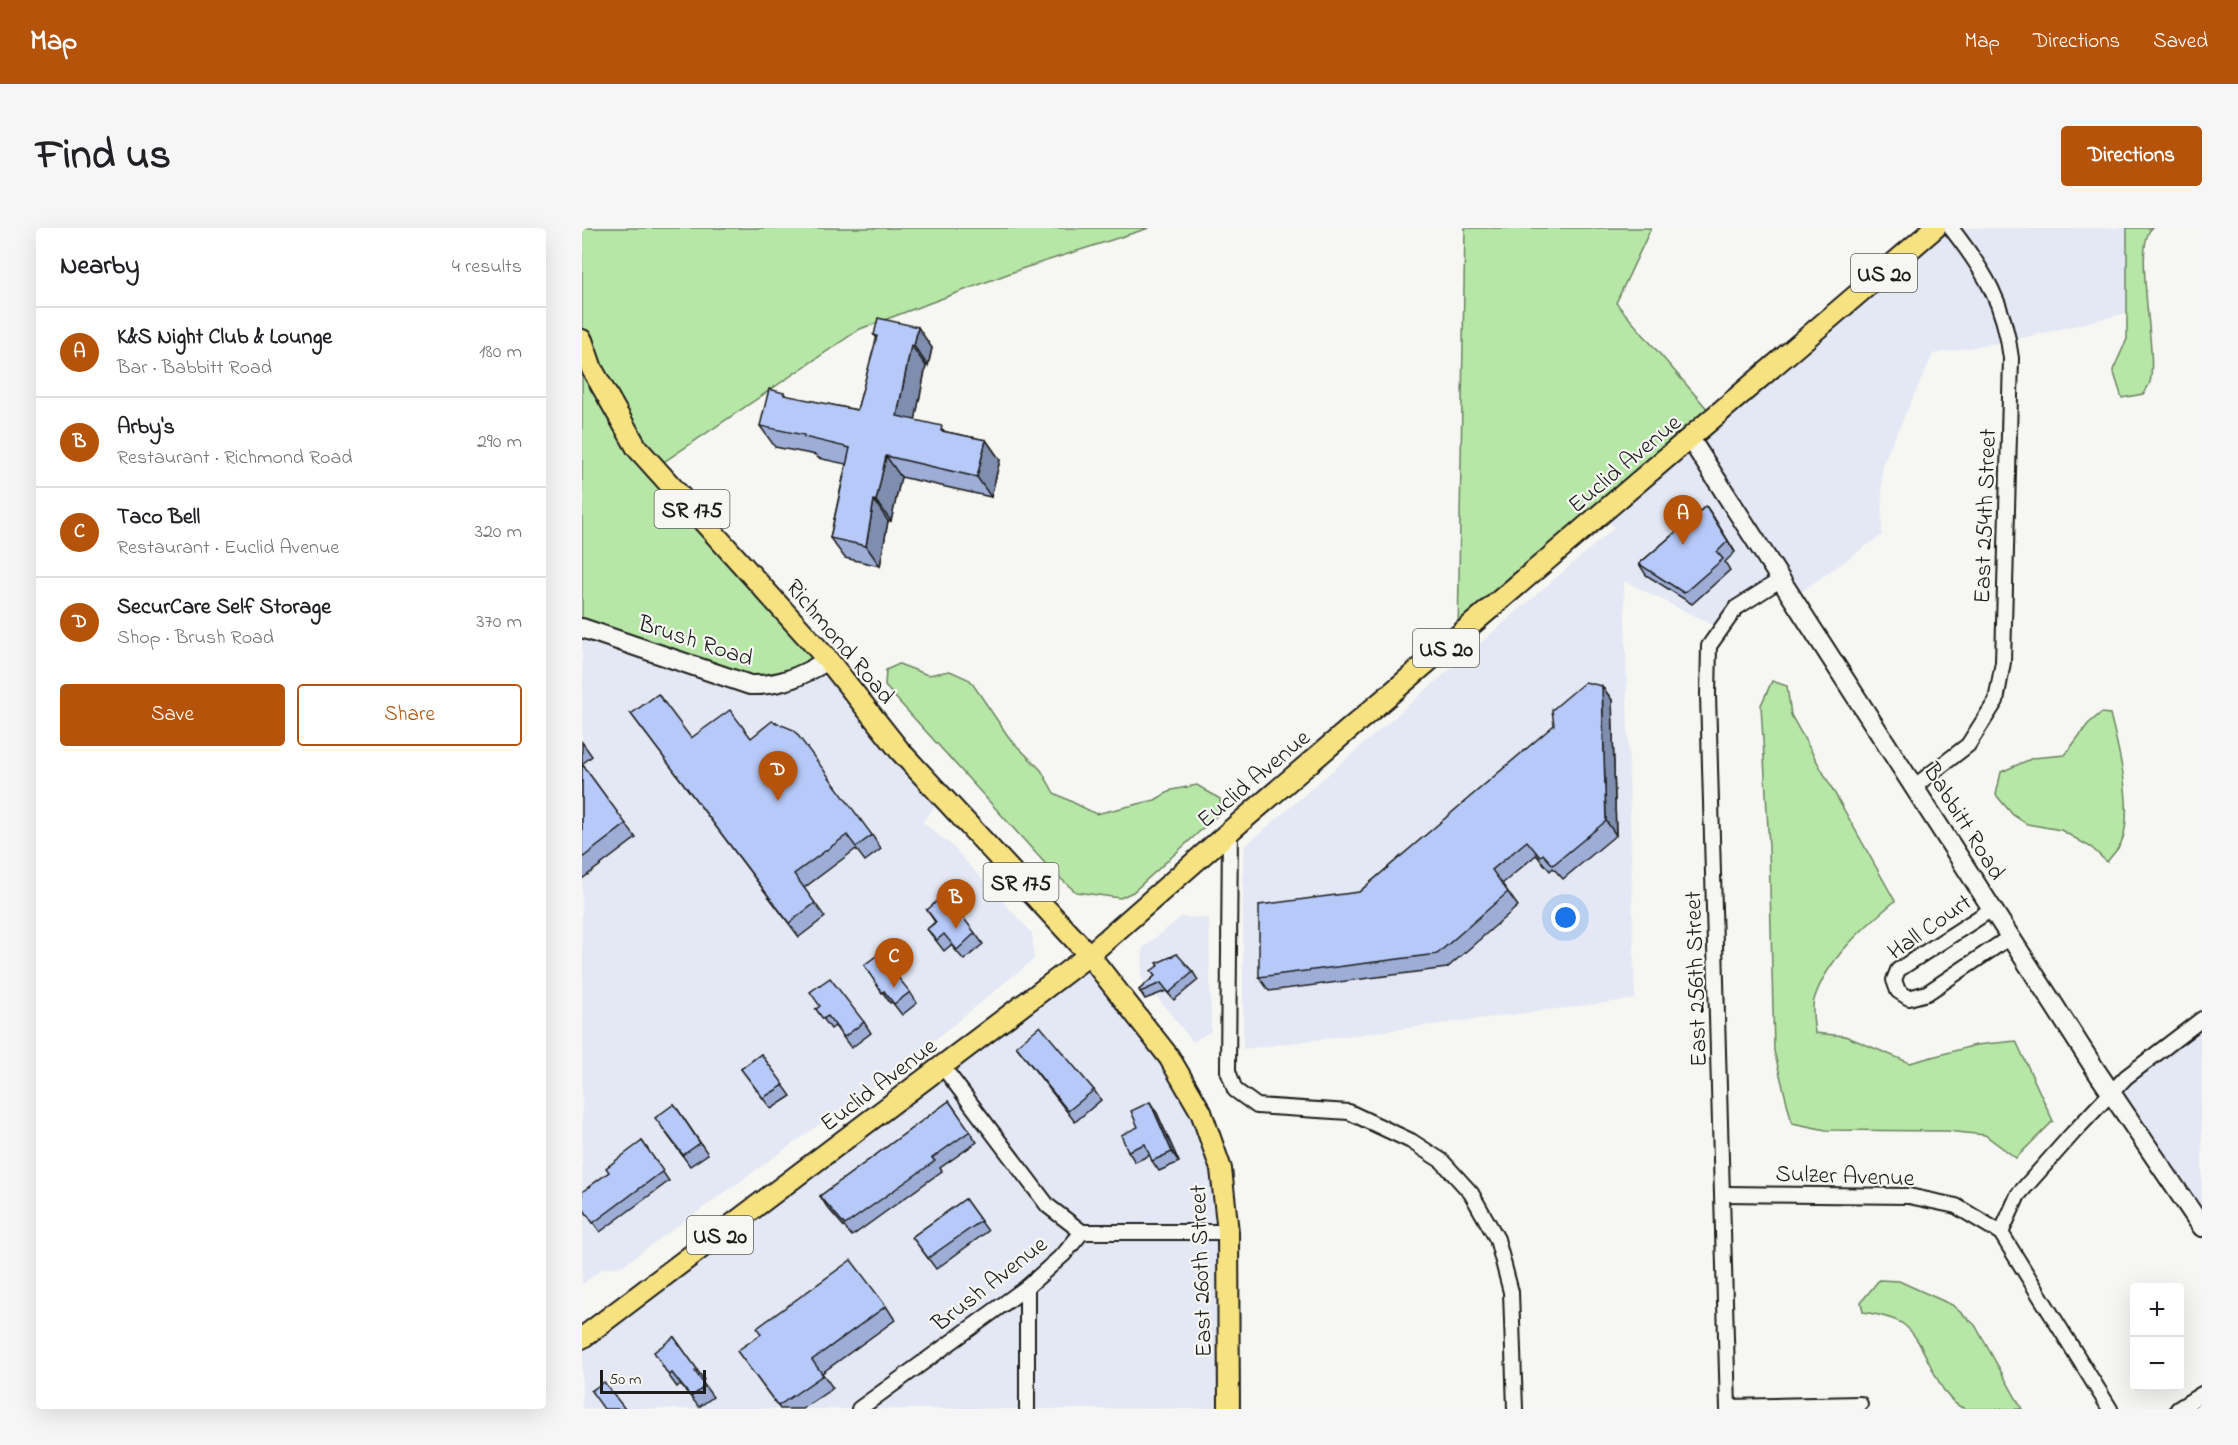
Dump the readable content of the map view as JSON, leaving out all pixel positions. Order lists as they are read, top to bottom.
{
  "streets": {
    "main road": [
      "US 20",
      "Euclid Avenue",
      "SR 175",
      "Brush Road",
      "Richmond Road",
      "Babbitt Road",
      "East 260th Street"
    ],
    "street": [
      "East 254th Street",
      "Hall Court",
      "East 256th Street",
      "Sulzer Avenue",
      "Brush Avenue"
    ]
  },
  "crossings": [
    ["Euclid Avenue", "Richmond Road"],
    ["Euclid Avenue", "Babbitt Road"],
    ["Euclid Avenue", "East 260th Street"],
    ["East 254th Street", "Babbitt Road"],
    ["Brush Road", "Richmond Road"],
    ["Richmond Road", "East 260th Street"],
    ["Babbitt Road", "Hall Court"],
    ["Babbitt Road", "East 256th Street"],
    ["East 256th Street", "Sulzer Avenue"],
    ["East 260th Street", "Brush Avenue"]
  ],
  "scale_bar": "50 m",
  "page": {
    "header": "Map",
    "nav": ["Map", "Directions", "Saved"],
    "title": "Find us",
    "buttons": [
      "Directions",
      ["Save", "Share"]
    ],
    "heading": ["Nearby", "4 results"],
    "list": [
      {
        "mark": "A",
        "name": "K&S Night Club & Lounge",
        "note": "Bar · Babbitt Road",
        "value": "180 m"
      },
      {
        "mark": "B",
        "name": "Arby's",
        "note": "Restaurant · Richmond Road",
        "value": "290 m"
      },
      {
        "mark": "C",
        "name": "Taco Bell",
        "note": "Restaurant · Euclid Avenue",
        "value": "320 m"
      },
      {
        "mark": "D",
        "name": "SecurCare Self Storage",
        "note": "Shop · Brush Road",
        "value": "370 m"
      }
    ],
    "pins": [
      "A",
      "D",
      "B",
      "C"
    ],
    "map_buttons": ["+", "−"],
    "scale": "50 m"
  }
}
